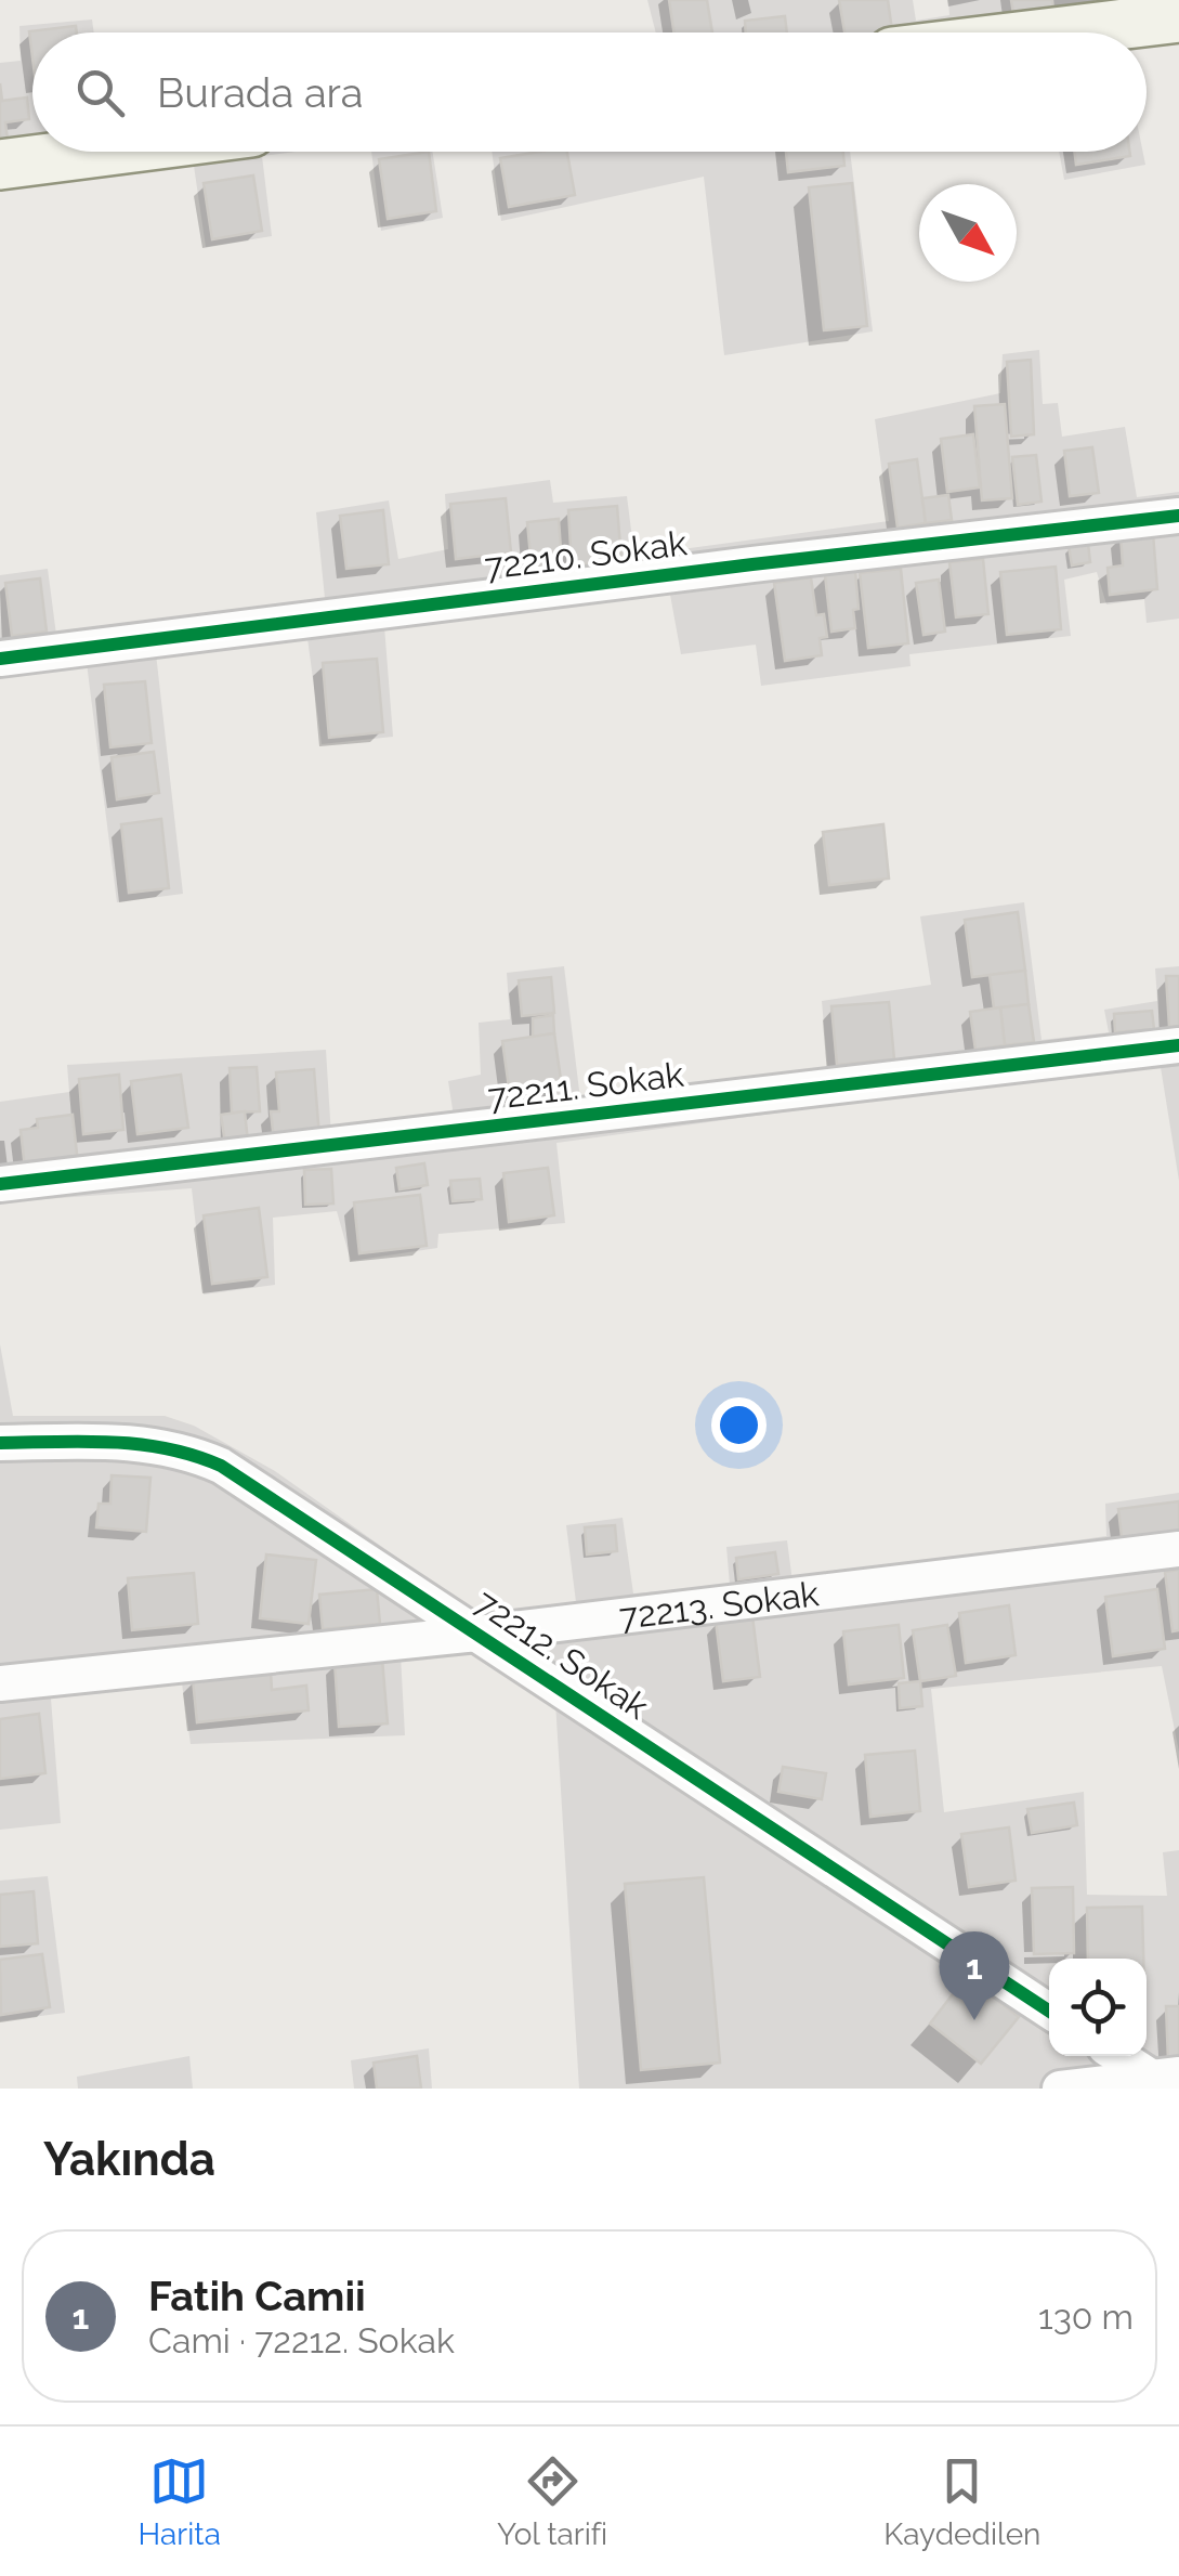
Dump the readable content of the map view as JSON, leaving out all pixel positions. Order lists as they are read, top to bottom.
{
  "streets": {
    "street": [
      "72210. Sokak",
      "72211. Sokak",
      "72213. Sokak",
      "72212. Sokak"
    ]
  },
  "crossings": [
    ["72213. Sokak", "72212. Sokak"]
  ],
  "north": "bottom right",
  "page": {
    "search": "Burada ara",
    "pins": "1",
    "heading": "Yakında",
    "list": [
      {
        "mark": "1",
        "name": "Fatih Camii",
        "note": "Cami · 72212. Sokak",
        "value": "130 m"
      }
    ],
    "nav": ["Harita", "Yol tarifi", "Kaydedilen"]
  }
}
